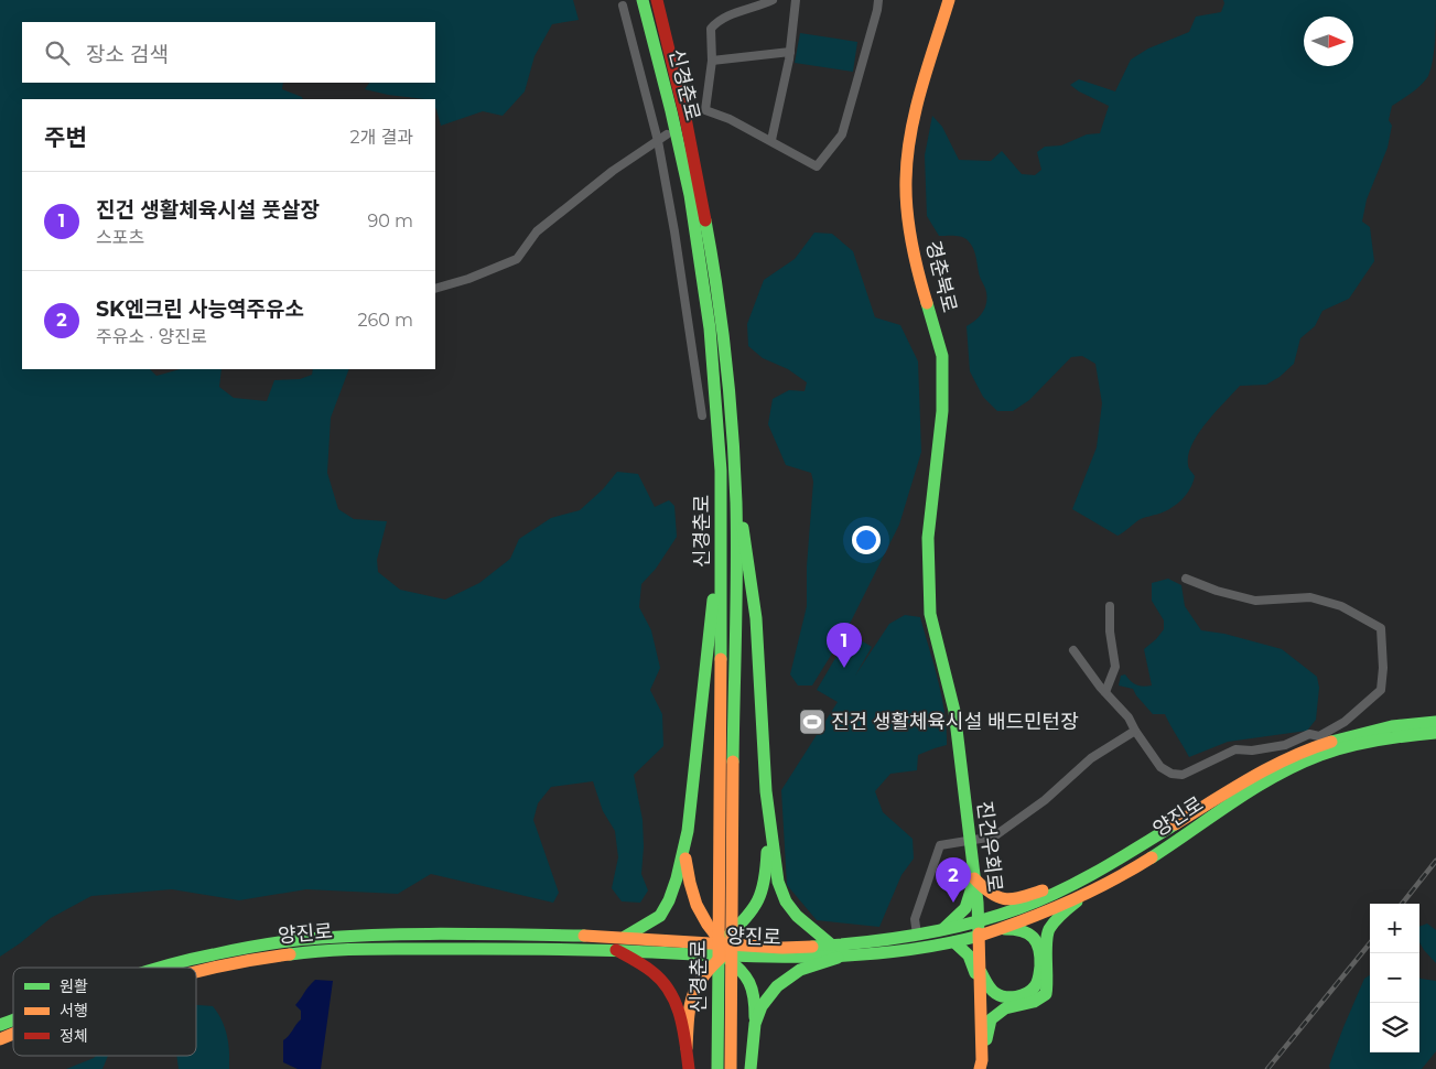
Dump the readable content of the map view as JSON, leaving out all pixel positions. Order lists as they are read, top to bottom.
{
  "streets": {
    "main road": [
      "신경춘로",
      "경춘북로",
      "양진로",
      "진건우회로"
    ]
  },
  "crossings": [
    ["경춘북로", "진건우회로"],
    ["양진로", "진건우회로"]
  ],
  "places": {
    "sports": ["진건 생활체육시설 배드민턴장"]
  },
  "legend": ["원활", "서행", "정체"],
  "north": "right",
  "page": {
    "search": "장소 검색",
    "heading": ["주변", "2개 결과"],
    "list": [
      {
        "mark": "1",
        "name": "진건 생활체육시설 풋살장",
        "note": "스포츠",
        "value": "90 m"
      },
      {
        "mark": "2",
        "name": "SK엔크린 사능역주유소",
        "note": "주유소 · 양진로",
        "value": "260 m"
      }
    ],
    "pins": ["1", "2"],
    "map_buttons": ["+", "−"]
  }
}
